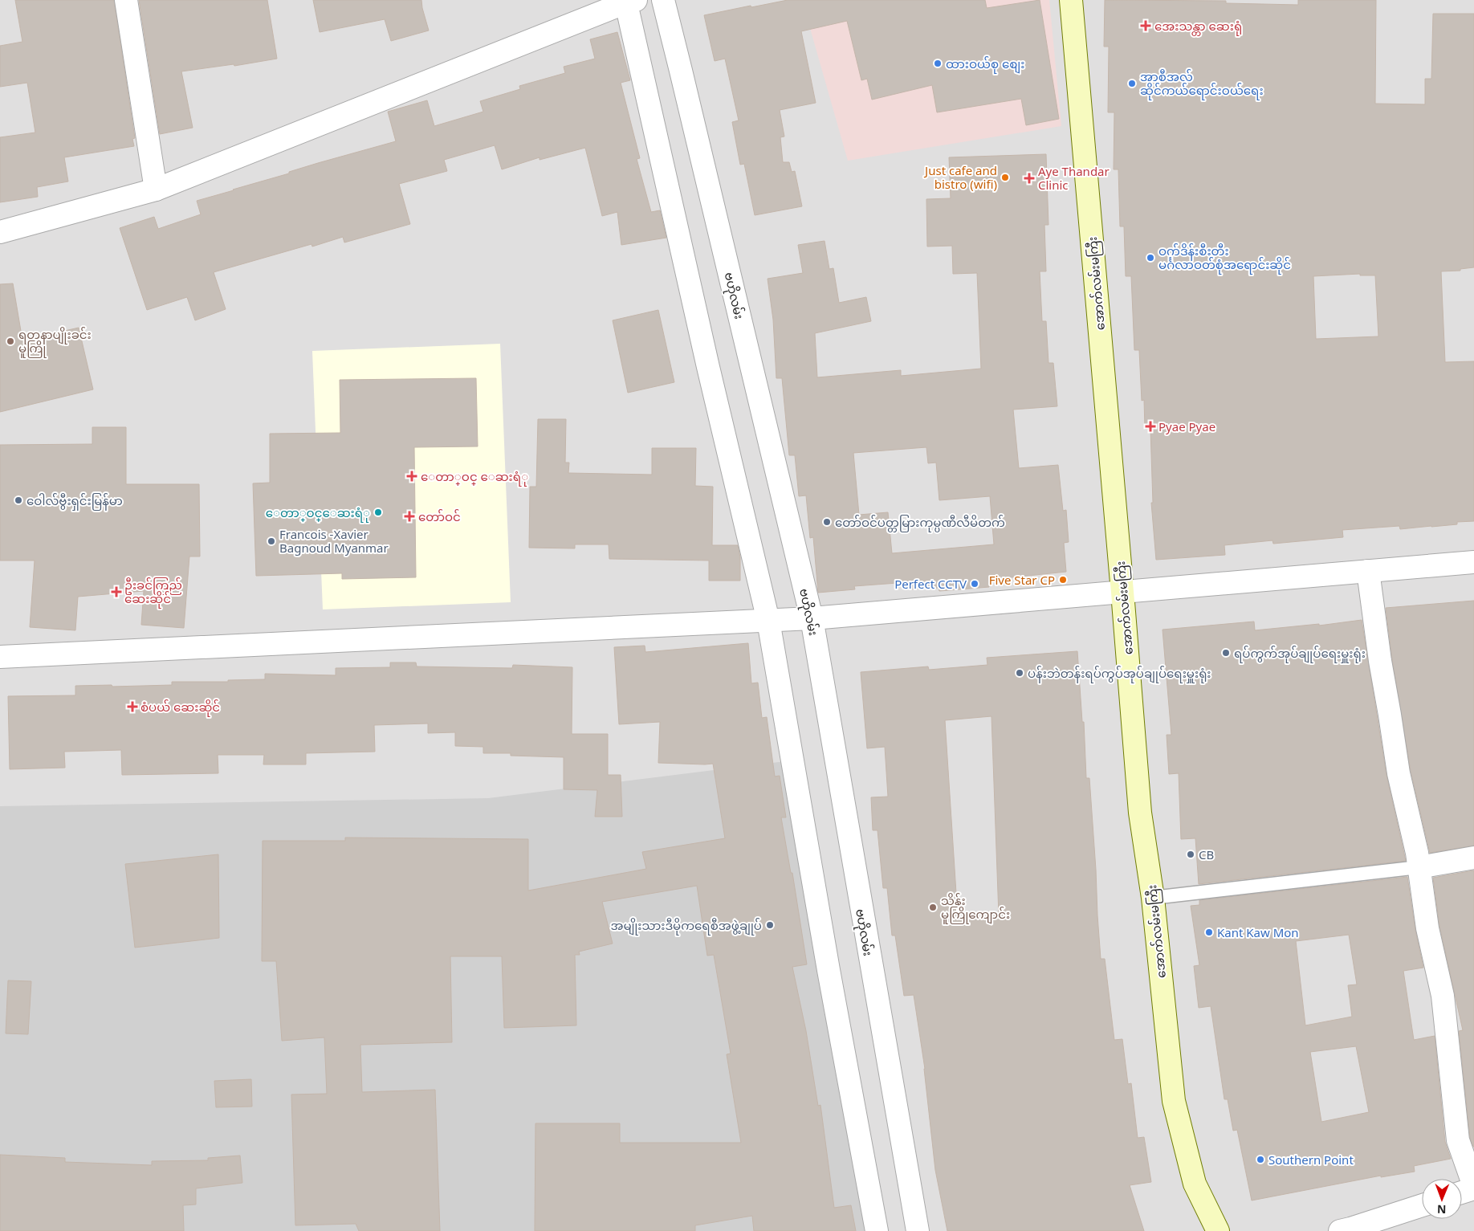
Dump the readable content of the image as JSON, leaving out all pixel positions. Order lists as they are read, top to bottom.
{
  "streets": {
    "main road": ["အောက်လမ်းမကြီး"],
    "street": ["ဗဟိုလမ်း"]
  },
  "places": {
    "health": [
      "အေးသန္တာ ဆေးရုံ",
      "Aye Thandar Clinic",
      "Pyae Pyae",
      "ေတာ္ဝင္ ေဆးရံု",
      "တော်ဝင်",
      "ဦးခင်ကြည် ဆေးဆိုင်",
      "စံပယ် ဆေးဆိုင်"
    ],
    "other": [
      "ထားဝယ်စု စျေး",
      "အာစီအလ် ဆိုင်ကယ်ရောင်းဝယ်ရေး",
      "Just cafe and bistro (wifi)",
      "ဝက်ဒိန်းစီးတီး မင်္ဂလာဝတ်စုံအရောင်းဆိုင်",
      "ရတနာပျိုးခင်း မူကြို",
      "ဝေါလ်ဗွီးရှင်းမြန်မာ",
      "ေတာ္ဝင္ေဆးရံု",
      "တော်ဝင်ပတ္တမြားကုမ္ပဏီလီမိတက်",
      "Francois -Xavier Bagnoud Myanmar",
      "Five Star CP",
      "Perfect CCTV",
      "ရပ်ကွက်အုပ်ချုပ်ရေးမှူးရုံး",
      "ပန်းဘဲတန်းရပ်ကွပ်အုပ်ချုပ်ရေးမှူးရုံး",
      "CB",
      "သိန်း မူကြိုကျောင်း",
      "အမျိုးသားဒီမိုကရေစီအဖွဲ့ချုပ်",
      "Kant Kaw Mon",
      "Southern Point"
    ]
  },
  "north": "bottom"
}
